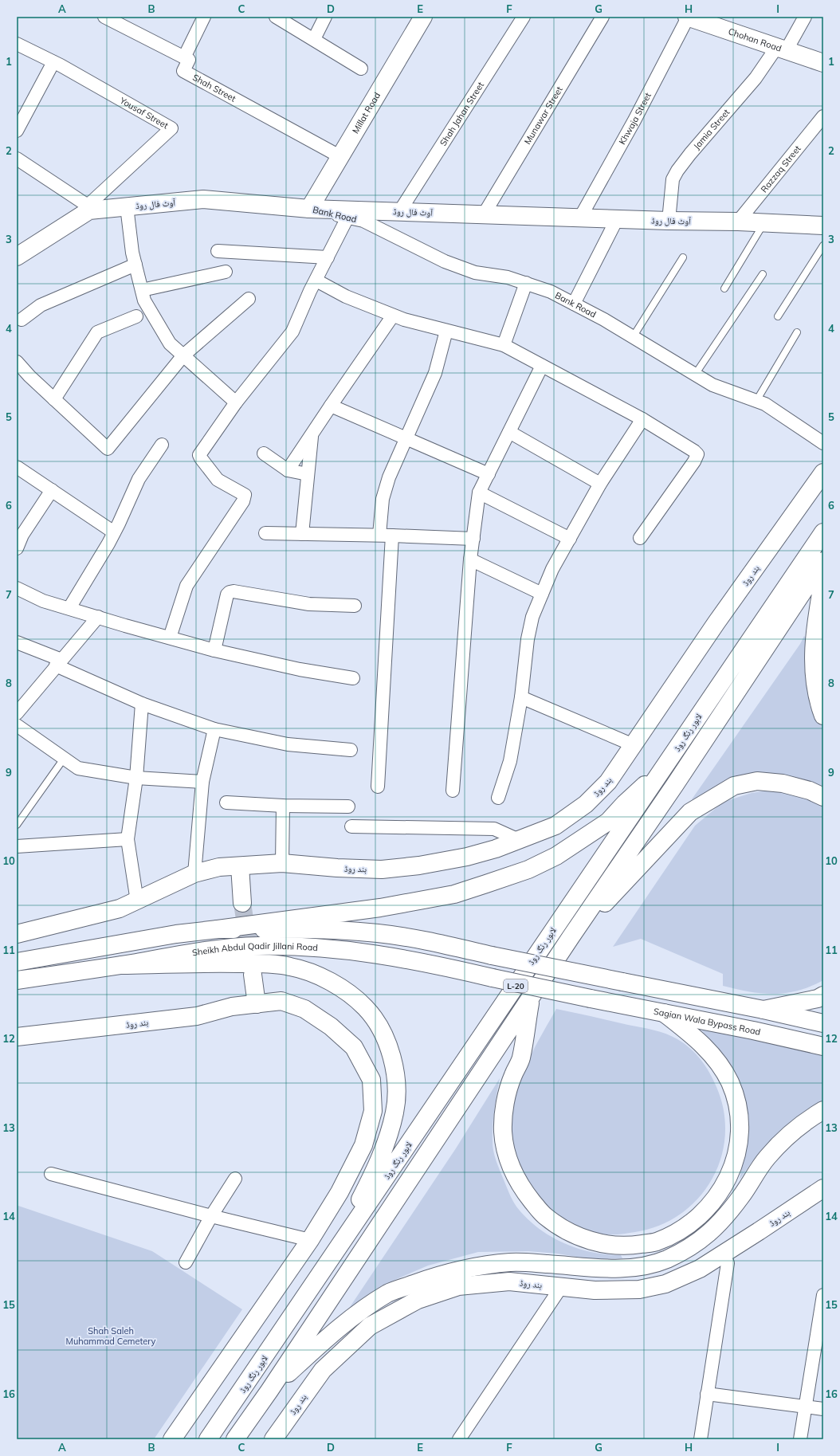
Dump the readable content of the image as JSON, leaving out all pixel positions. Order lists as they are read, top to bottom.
{
  "streets": {
    "main road": [
      "Chohan Road",
      "Millat Road",
      "آوٹ فال روڈ",
      "بند روڈ",
      "لاہور رنگ روڈ",
      "Sheikh Abdul Qadir Jillani Road",
      "L-20",
      "Sagian Wala Bypass Road"
    ],
    "street": [
      "Shah Street",
      "Yousaf Street",
      "Shah Jahan Street",
      "Munawar Street",
      "Khwaja Street",
      "Jamia Street",
      "Razzaq Street",
      "Bank Road"
    ]
  },
  "crossings": [
    ["Chohan Road", "Khwaja Street"],
    ["Chohan Road", "Jamia Street"],
    ["Shah Street", "Millat Road"],
    ["Millat Road", "آوٹ فال روڈ"],
    ["Millat Road", "Bank Road"],
    ["Yousaf Street", "آوٹ فال روڈ"],
    ["Shah Jahan Street", "آوٹ فال روڈ"],
    ["Munawar Street", "آوٹ فال روڈ"],
    ["Khwaja Street", "آوٹ فال روڈ"],
    ["Jamia Street", "آوٹ فال روڈ"],
    ["Razzaq Street", "آوٹ فال روڈ"],
    ["آوٹ فال روڈ", "Bank Road"],
    ["Sheikh Abdul Qadir Jillani Road", "Sagian Wala Bypass Road"]
  ],
  "parks": ["Shah Saleh Muhammad Cemetery"],
  "grid": {
    "columns": [
      "A",
      "B",
      "C",
      "D",
      "E",
      "F",
      "G",
      "H",
      "I"
    ],
    "rows": [
      "1",
      "2",
      "3",
      "4",
      "5",
      "6",
      "7",
      "8",
      "9",
      "10",
      "11",
      "12",
      "13",
      "14",
      "15",
      "16"
    ]
  }
}
